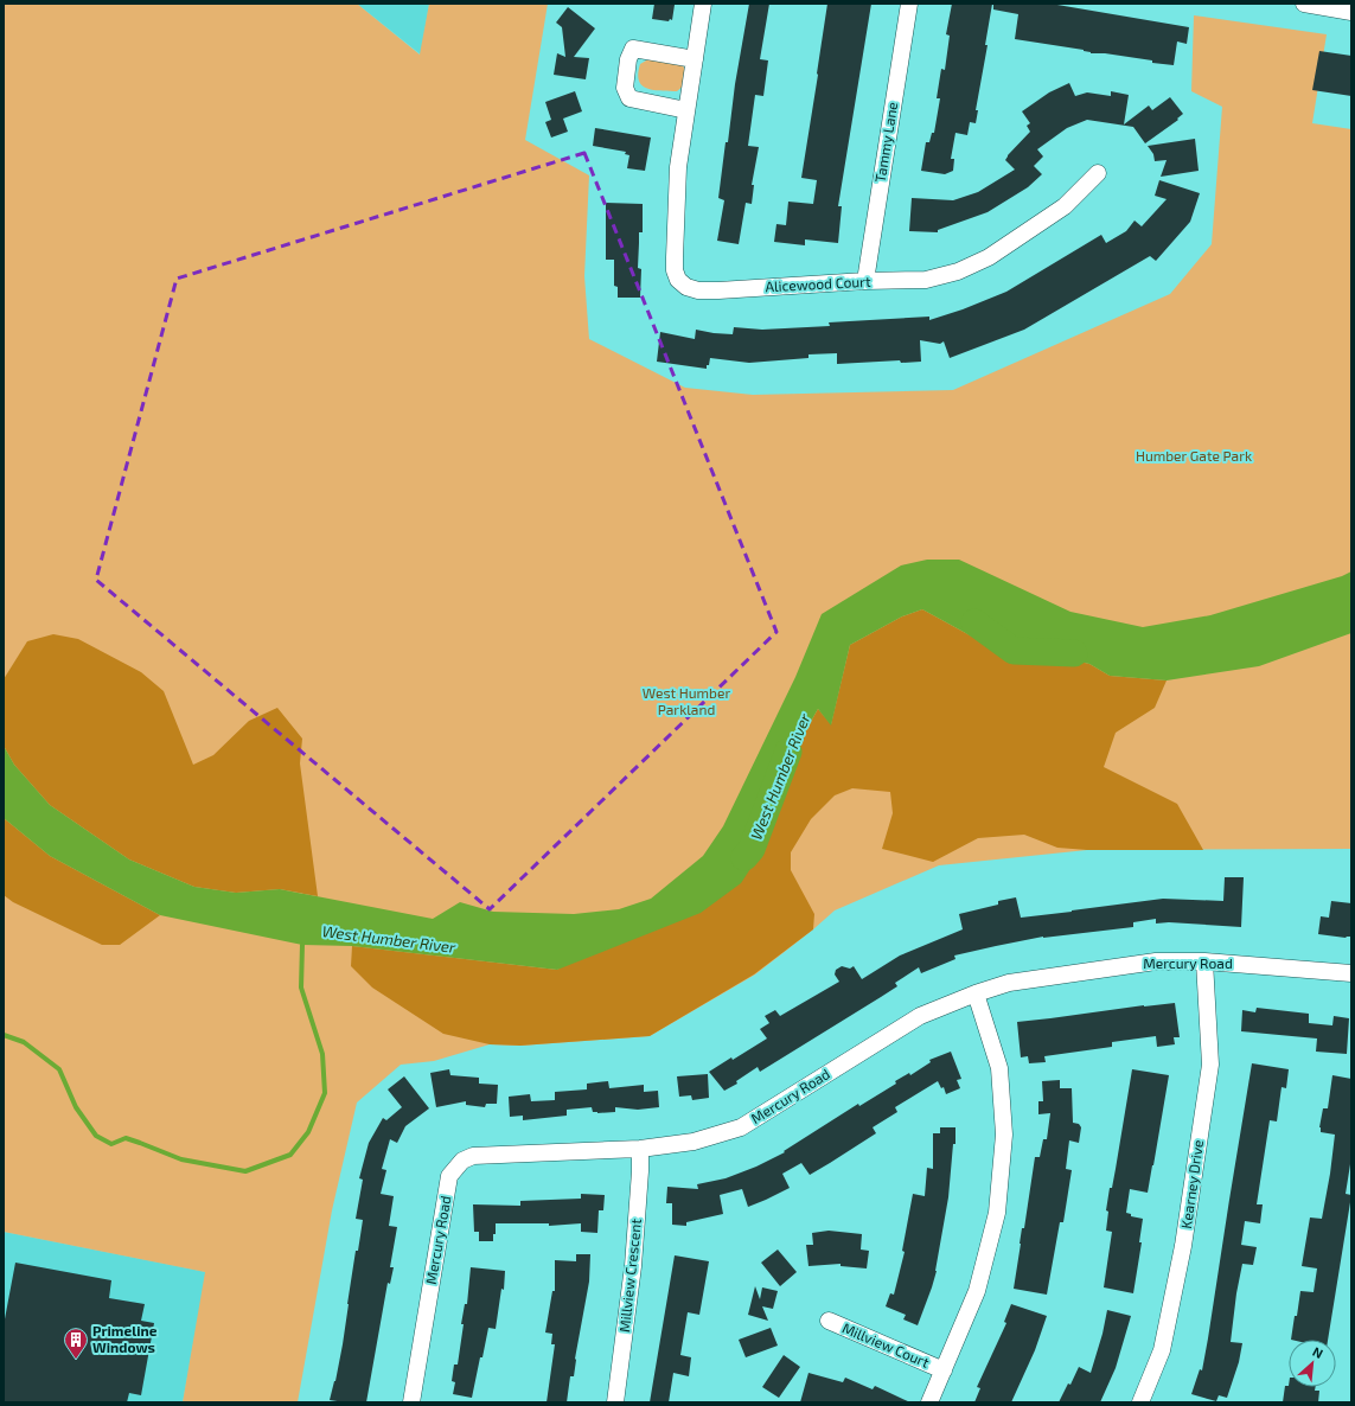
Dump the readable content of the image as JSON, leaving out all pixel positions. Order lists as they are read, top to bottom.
{
  "streets": {
    "street": [
      "Tammy Lane",
      "Alicewood Court",
      "Mercury Road",
      "Kearney Drive",
      "Millview Crescent",
      "Millview Court"
    ]
  },
  "crossings": [
    ["Tammy Lane", "Alicewood Court"],
    ["Mercury Road", "Kearney Drive"],
    ["Mercury Road", "Millview Crescent"]
  ],
  "water": ["West Humber River"],
  "parks": ["Humber Gate Park", "West Humber Parkland"],
  "places": {
    "building": ["Primeline Windows"]
  },
  "north": "top right"
}
